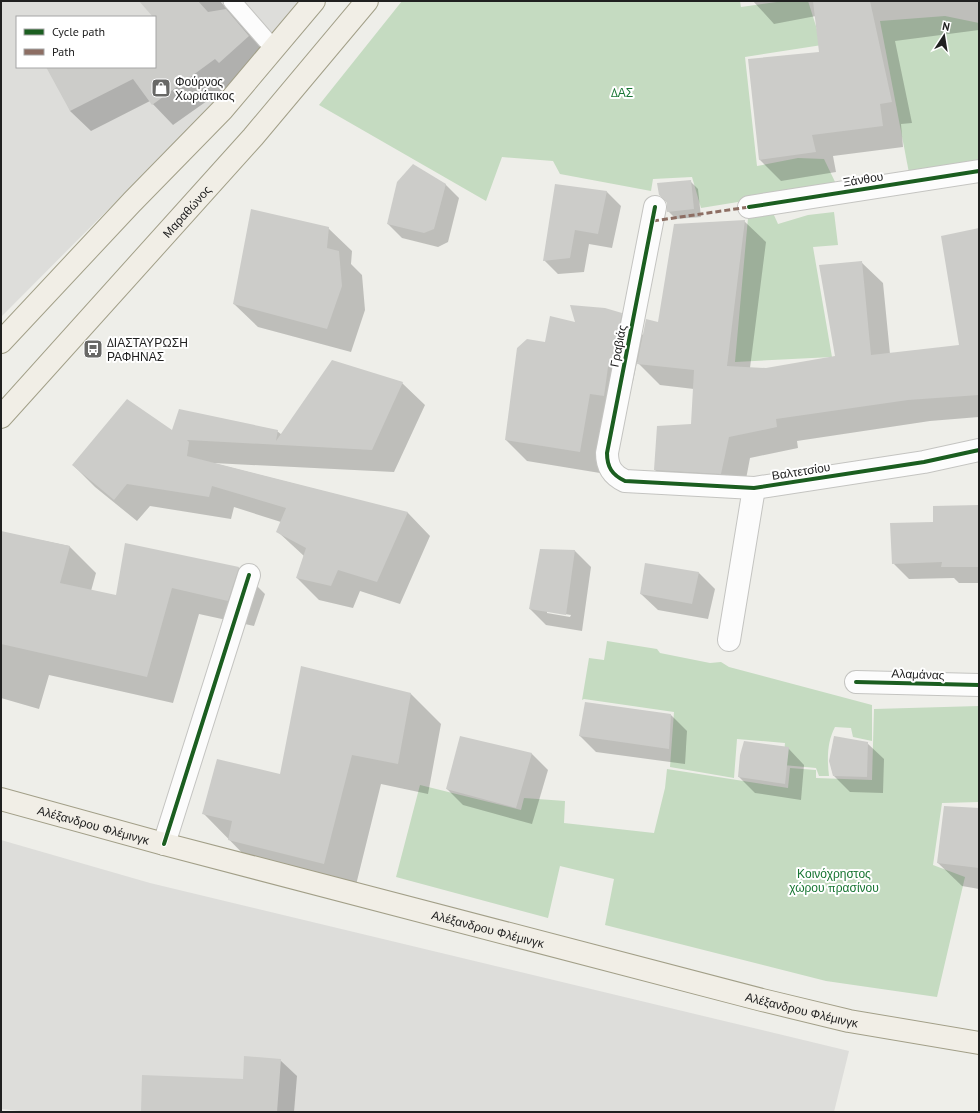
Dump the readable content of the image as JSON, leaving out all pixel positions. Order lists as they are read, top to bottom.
{
  "streets": {
    "main road": ["Μαραθώνος", "Αλέξανδρου Φλέμινγκ"],
    "street": [
      "Ξάνθου",
      "Γραβιάς",
      "Βαλτετσίου",
      "Αλαμάνας"
    ]
  },
  "crossings": [
    ["Γραβιάς", "Βαλτετσίου"]
  ],
  "parks": ["ΔΑΣ", "Κοινόχρηστος χώρου πρασίνου"],
  "places": {
    "shop": ["Φούρνος Χωριάτικος"],
    "bus stop": ["ΔΙΑΣΤΑΥΡΩΣΗ ΡΑΦΗΝΑΣ"]
  },
  "legend": ["Cycle path", "Path"],
  "north": "top"
}
